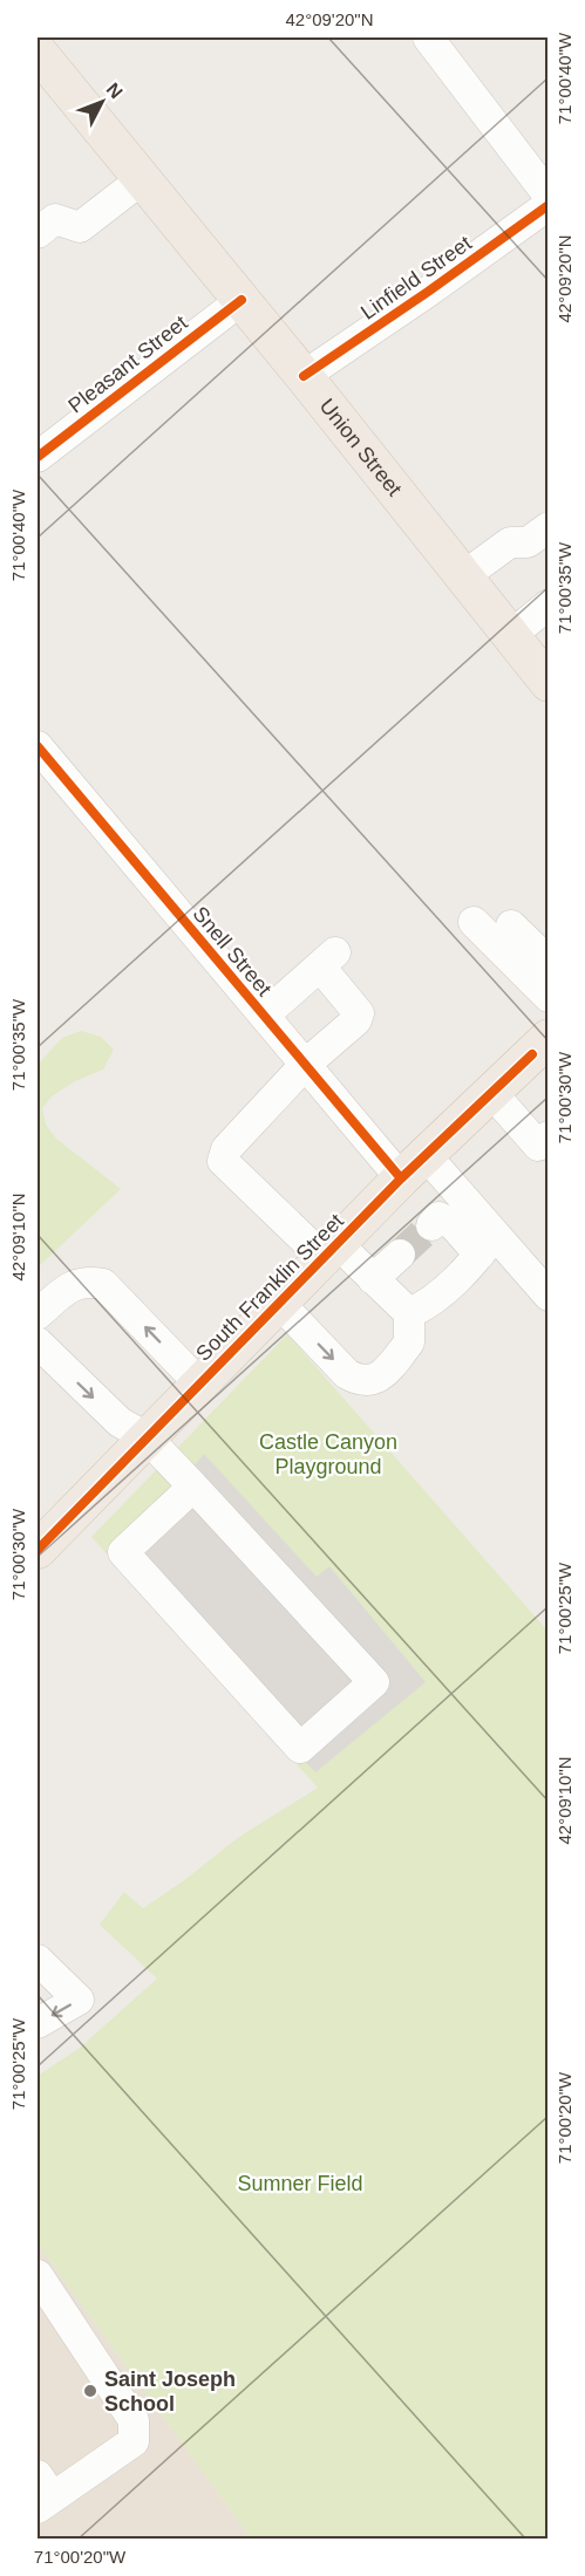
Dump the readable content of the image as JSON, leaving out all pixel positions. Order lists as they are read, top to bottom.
{
  "streets": {
    "main road": ["Union Street", "South Franklin Street"],
    "street": ["Linfield Street", "Pleasant Street", "Snell Street"]
  },
  "crossings": [
    ["Linfield Street", "Union Street"],
    ["Pleasant Street", "Union Street"],
    ["Snell Street", "South Franklin Street"]
  ],
  "parks": ["Castle Canyon Playground", "Sumner Field"],
  "places": ["Saint Joseph School"],
  "north": "top right",
  "coordinates": [
    "42°09'20\"N",
    "71°00'40\"W",
    "71°00'35\"W",
    "71°00'30\"W",
    "42°09'10\"N",
    "71°00'25\"W",
    "71°00'20\"W"
  ]
}
